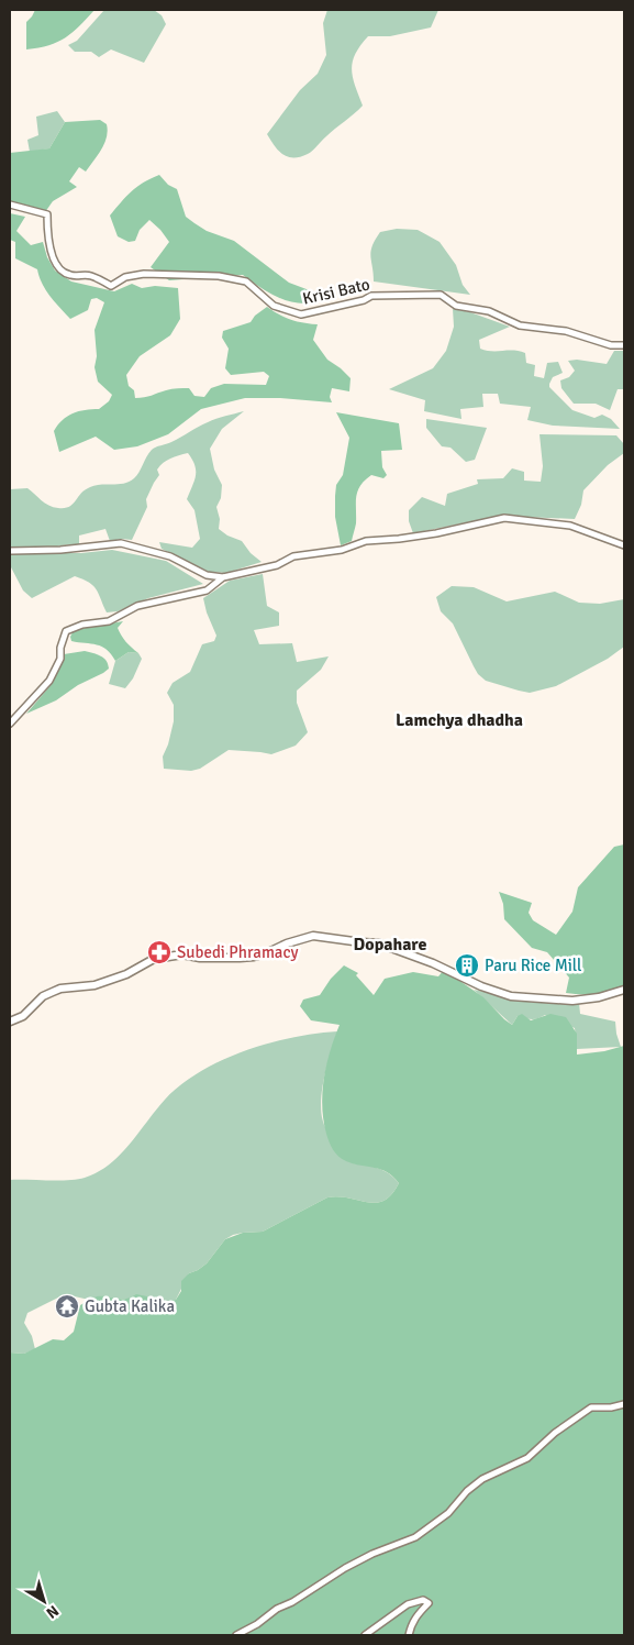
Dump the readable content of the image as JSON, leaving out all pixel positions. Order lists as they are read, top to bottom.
{
  "streets": {
    "street": ["Krisi Bato"]
  },
  "districts": ["Lamchya dhadha", "Dopahare"],
  "places": {
    "pharmacy": ["Subedi Phramacy"],
    "building": ["Paru Rice Mill"],
    "temple": ["Gubta Kalika"]
  },
  "north": "bottom right"
}
